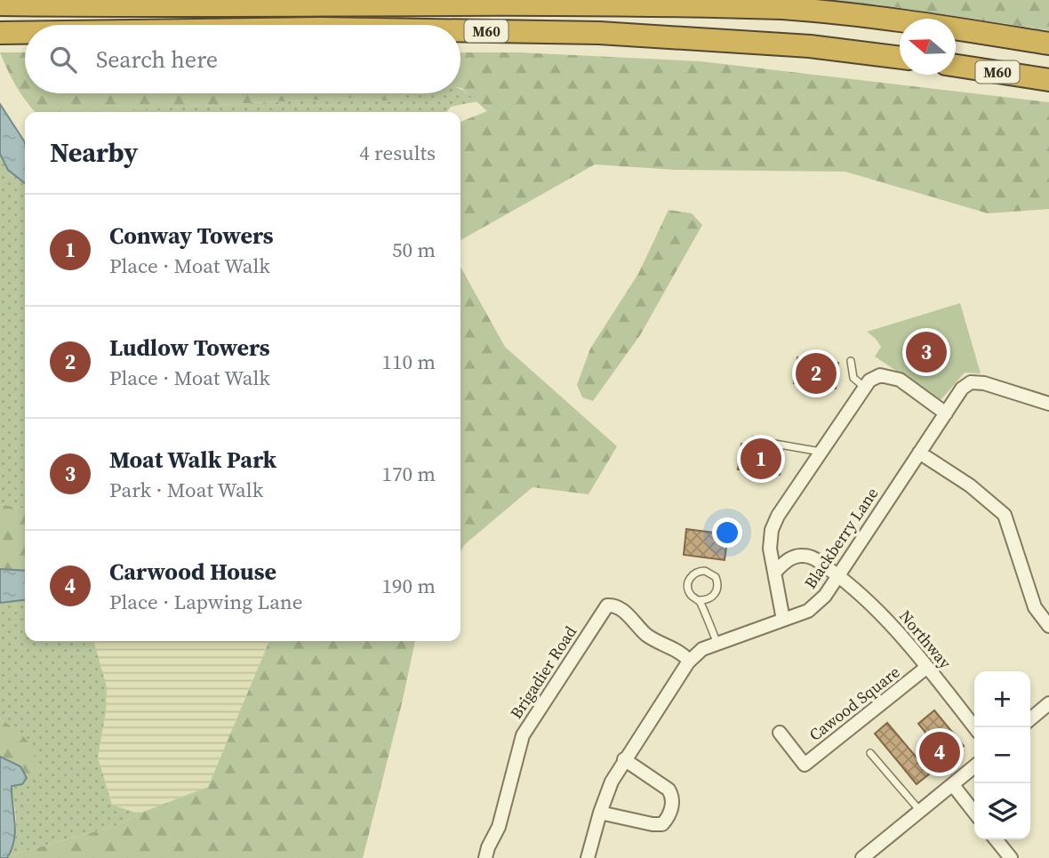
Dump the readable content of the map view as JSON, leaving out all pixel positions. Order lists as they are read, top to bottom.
{
  "streets": {
    "highway": ["M60"],
    "street": [
      "Blackberry Lane",
      "Northway",
      "Brigadier Road",
      "Cawood Square"
    ]
  },
  "crossings": [
    ["Blackberry Lane", "Northway"],
    ["Blackberry Lane", "Brigadier Road"],
    ["Northway", "Cawood Square"]
  ],
  "north": "left",
  "page": {
    "search": "Search here",
    "heading": ["Nearby", "4 results"],
    "list": [
      {
        "mark": "1",
        "name": "Conway Towers",
        "note": "Place · Moat Walk",
        "value": "50 m"
      },
      {
        "mark": "2",
        "name": "Ludlow Towers",
        "note": "Place · Moat Walk",
        "value": "110 m"
      },
      {
        "mark": "3",
        "name": "Moat Walk Park",
        "note": "Park · Moat Walk",
        "value": "170 m"
      },
      {
        "mark": "4",
        "name": "Carwood House",
        "note": "Place · Lapwing Lane",
        "value": "190 m"
      }
    ],
    "pins": [
      "3",
      "2",
      "1",
      "4"
    ],
    "map_buttons": ["+", "−"]
  }
}
